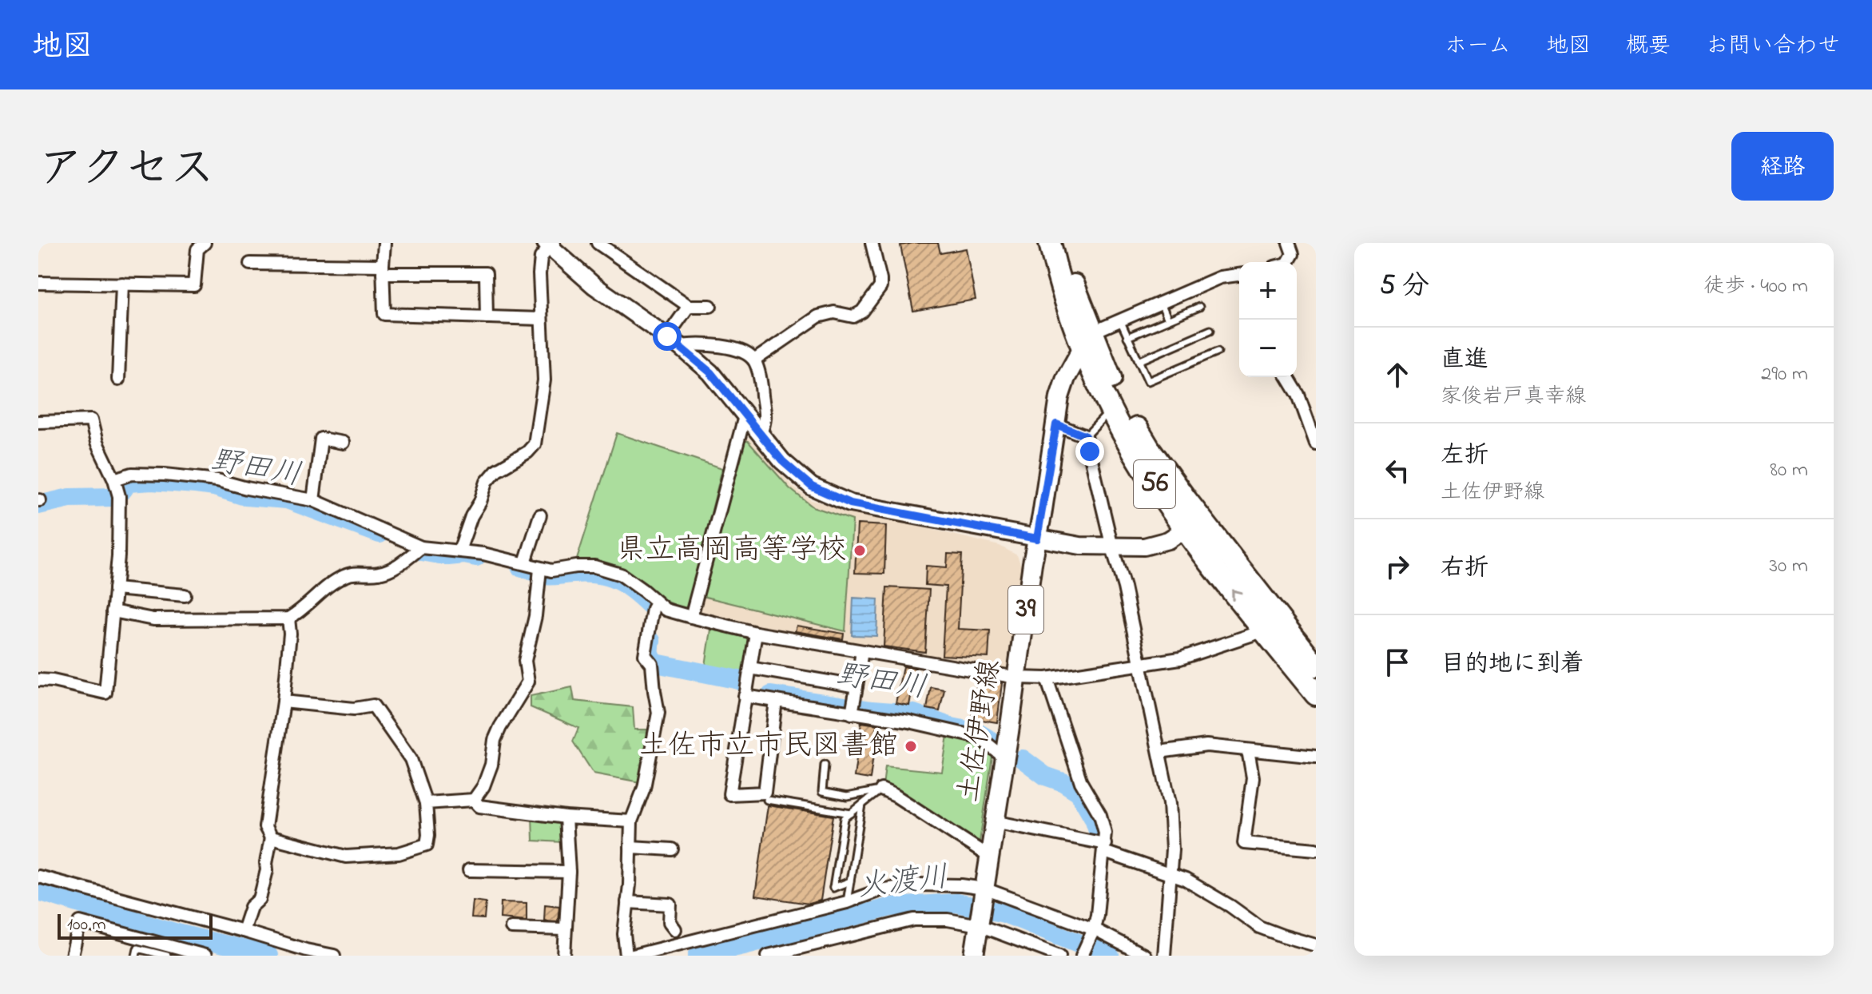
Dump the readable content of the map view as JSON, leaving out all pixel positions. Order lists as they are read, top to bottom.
{
  "streets": {
    "highway": ["56"],
    "main road": ["39", "土佐伊野線"]
  },
  "crossings": [
    ["56", "土佐伊野線"]
  ],
  "water": ["野田川", "火渡川"],
  "places": ["県立高岡高等学校", "土佐市立市民図書館"],
  "scale_bar": "100 m",
  "page": {
    "header": "地図",
    "nav": [
      "ホーム",
      "地図",
      "概要",
      "お問い合わせ"
    ],
    "title": "アクセス",
    "buttons": "経路",
    "heading": ["5 分", "徒歩 · 400 m"],
    "map_buttons": ["+", "−"],
    "list": [
      ["直進", "家俊岩戸真幸線", "290 m"],
      ["左折", "土佐伊野線", "80 m"],
      ["右折", "30 m"],
      "目的地に到着"
    ],
    "scale": "100 m"
  }
}
